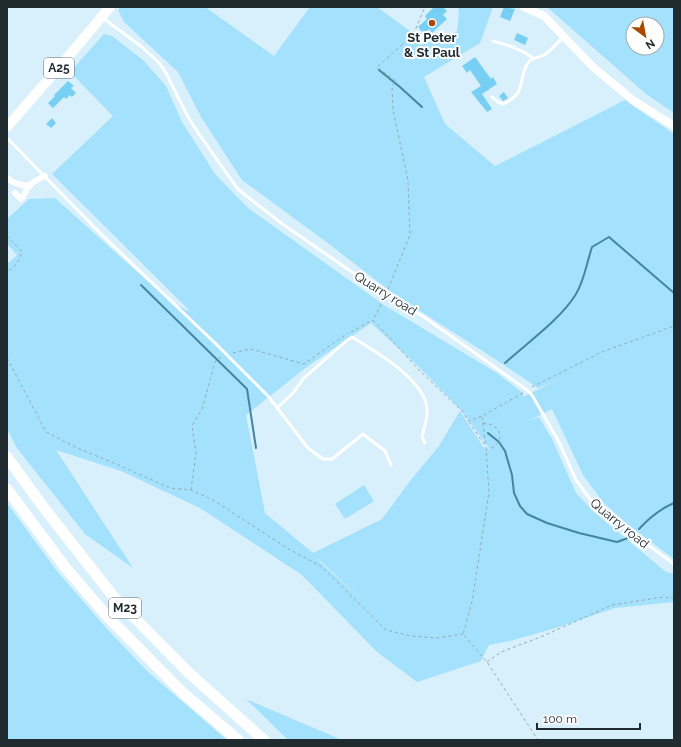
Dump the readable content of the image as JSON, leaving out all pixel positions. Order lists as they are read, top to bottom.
{
  "streets": {
    "highway": ["M23"],
    "main road": ["A25"],
    "lane": ["Quarry road"]
  },
  "crossings": [
    ["A25", "Quarry road"]
  ],
  "places": ["St Peter & St Paul"],
  "scale_bar": "100 m",
  "north": "bottom right"
}
